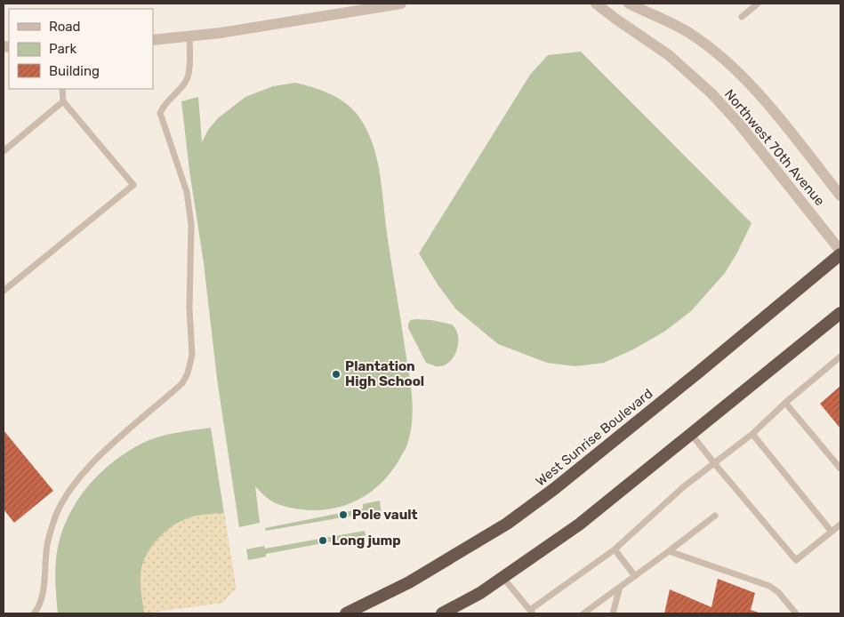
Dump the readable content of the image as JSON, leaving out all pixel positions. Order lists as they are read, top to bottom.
{
  "streets": {
    "highway": ["West Sunrise Boulevard"],
    "street": ["Northwest 70th Avenue"]
  },
  "places": ["Plantation High School", "Pole vault", "Long jump"],
  "legend": ["Road", "Park", "Building"]
}
